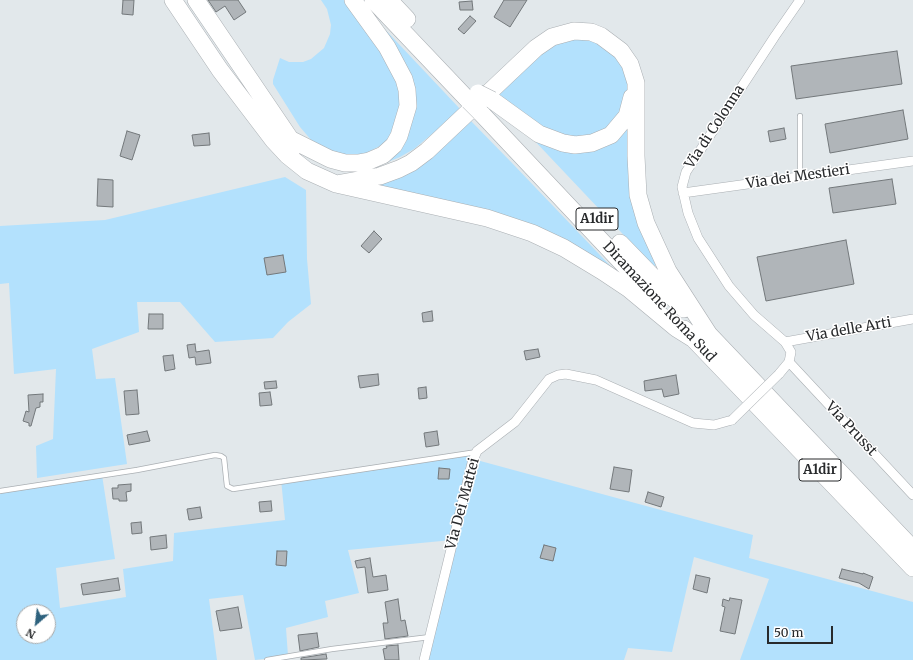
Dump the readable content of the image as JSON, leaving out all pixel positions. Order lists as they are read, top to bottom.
{
  "streets": {
    "highway": ["A1dir", "Diramazione Roma Sud"],
    "street": [
      "Via di Colonna",
      "Via dei Mestieri",
      "Via delle Arti",
      "Via Prusst",
      "Via Dei Mattei"
    ]
  },
  "crossings": [
    ["Via di Colonna", "Via dei Mestieri"],
    ["Via di Colonna", "Via delle Arti"],
    ["Via Prusst", "Via Dei Mattei"]
  ],
  "scale_bar": "50 m",
  "north": "bottom left"
}
